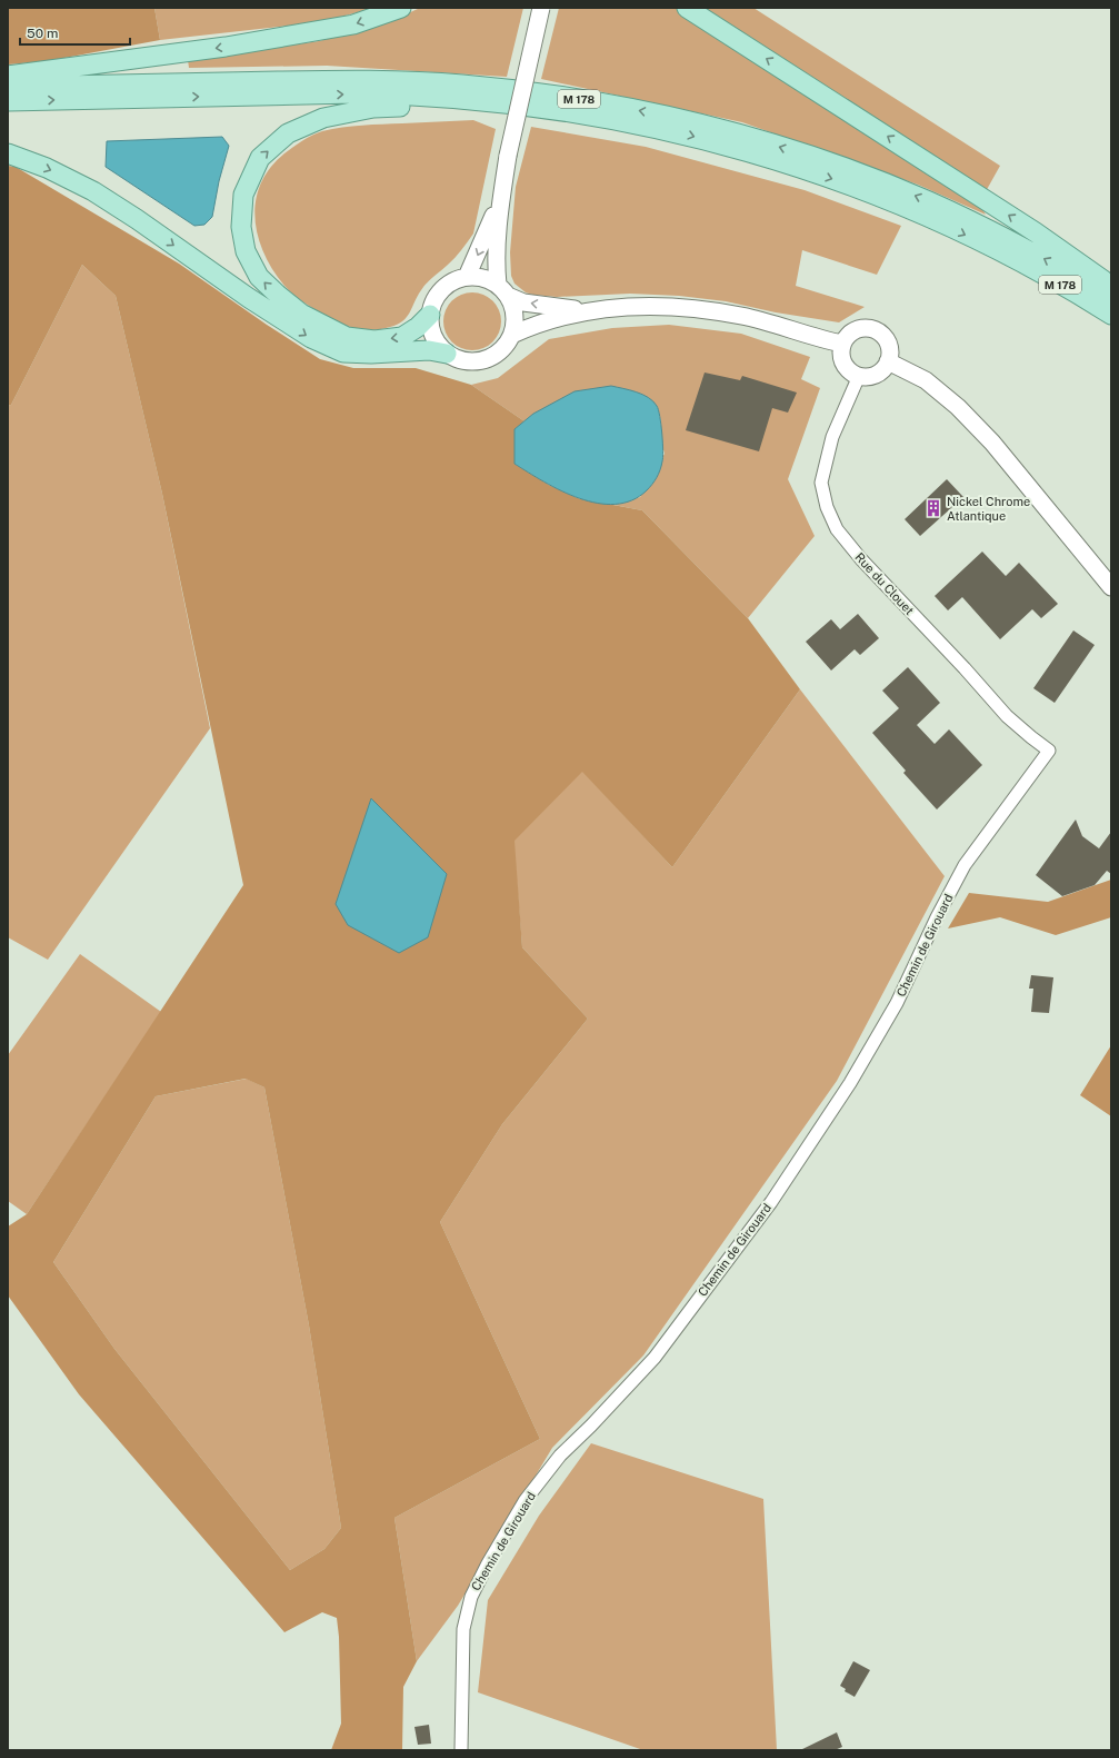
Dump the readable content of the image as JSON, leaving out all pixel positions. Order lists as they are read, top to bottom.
{
  "streets": {
    "main road": ["M 178"],
    "street": ["Rue du Clouet", "Chemin de Girouard"]
  },
  "crossings": [
    ["Rue du Clouet", "Chemin de Girouard"]
  ],
  "places": {
    "building": ["Nickel Chrome Atlantique"]
  },
  "scale_bar": "50 m"
}
